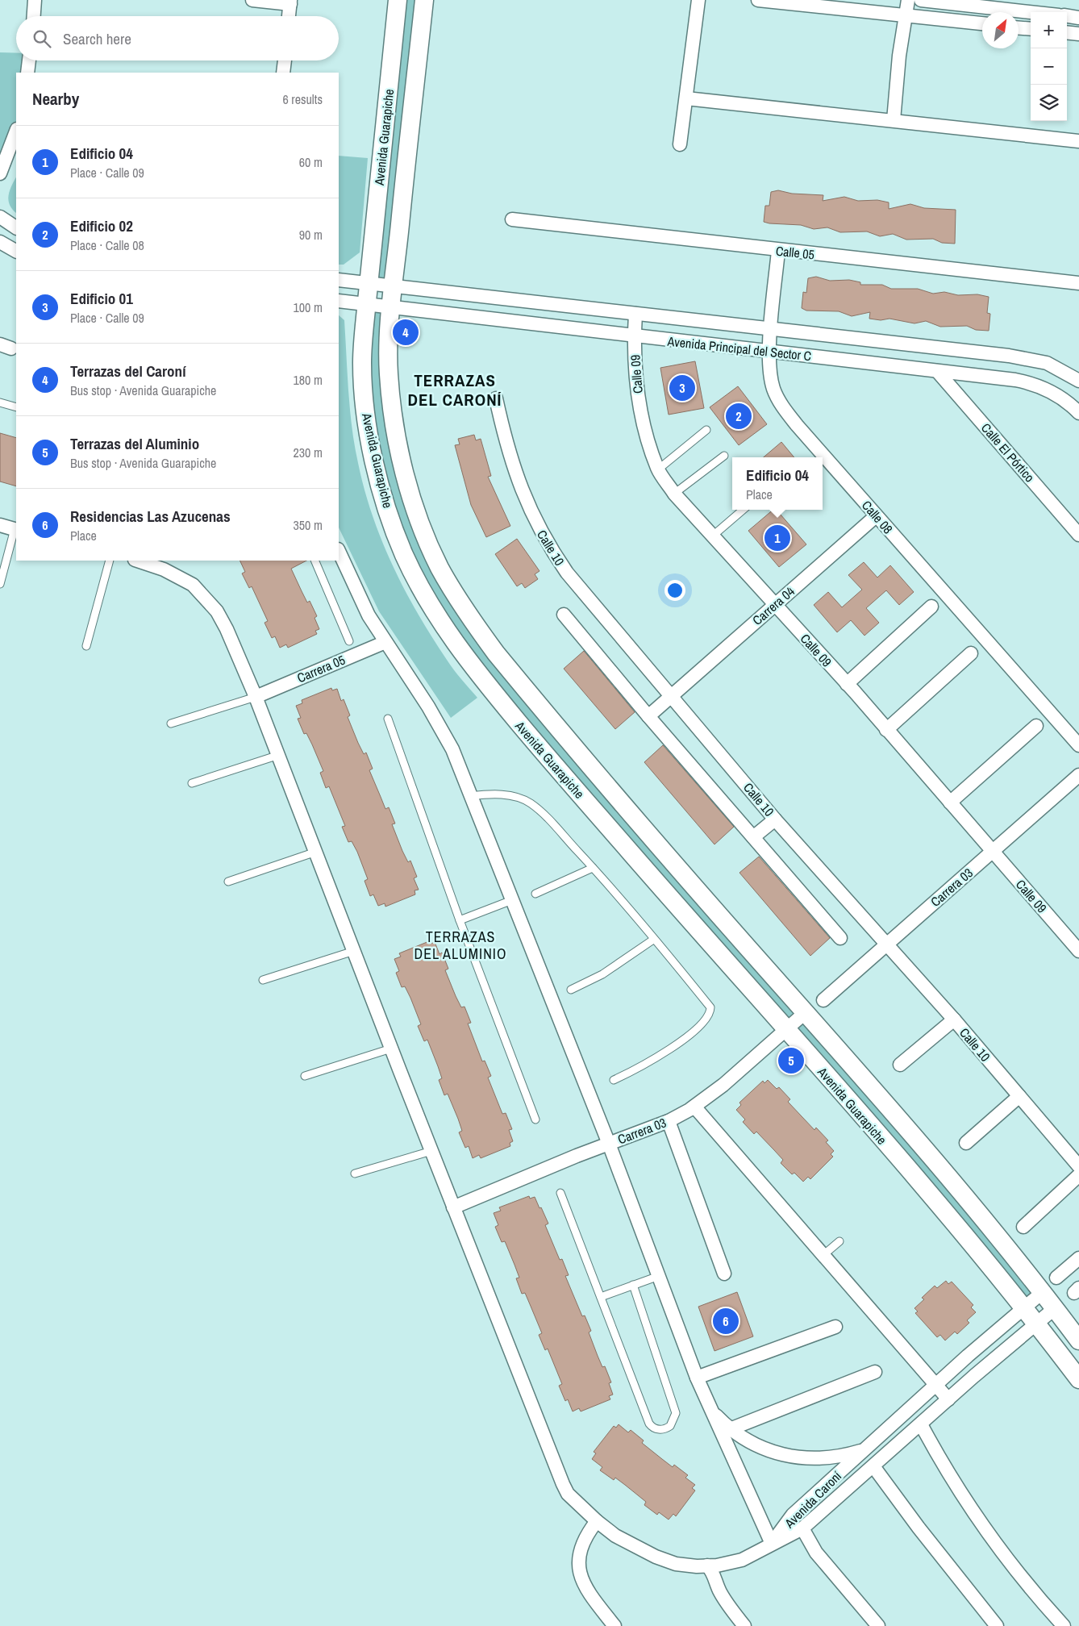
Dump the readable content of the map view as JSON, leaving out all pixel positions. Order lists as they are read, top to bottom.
{
  "streets": {
    "street": [
      "Avenida Guarapiche",
      "Calle 05",
      "Avenida Principal del Sector C",
      "Calle 09",
      "Calle El Pórtico",
      "Calle 08",
      "Calle 10",
      "Carrera 04",
      "Carrera 05",
      "Carrera 03",
      "Avenida Caroní"
    ]
  },
  "crossings": [
    ["Avenida Guarapiche", "Avenida Principal del Sector C"],
    ["Avenida Guarapiche", "Carrera 03"],
    ["Avenida Guarapiche", "Avenida Caroní"],
    ["Calle 05", "Calle 08"],
    ["Avenida Principal del Sector C", "Calle 09"],
    ["Avenida Principal del Sector C", "Calle El Pórtico"],
    ["Avenida Principal del Sector C", "Calle 08"],
    ["Calle 09", "Carrera 04"],
    ["Calle 09", "Carrera 03"],
    ["Calle 08", "Carrera 04"],
    ["Calle 10", "Carrera 04"],
    ["Calle 10", "Carrera 03"]
  ],
  "districts": ["TERRAZAS DEL CARONÍ", "TERRAZAS DEL ALUMINIO"],
  "north": "top right",
  "page": {
    "map_buttons": ["+", "−"],
    "search": "Search here",
    "heading": ["Nearby", "6 results"],
    "list": [
      {
        "mark": "1",
        "name": "Edificio 04",
        "note": "Place · Calle 09",
        "value": "60 m"
      },
      {
        "mark": "2",
        "name": "Edificio 02",
        "note": "Place · Calle 08",
        "value": "90 m"
      },
      {
        "mark": "3",
        "name": "Edificio 01",
        "note": "Place · Calle 09",
        "value": "100 m"
      },
      {
        "mark": "4",
        "name": "Terrazas del Caroní",
        "note": "Bus stop · Avenida Guarapiche",
        "value": "180 m"
      },
      {
        "mark": "5",
        "name": "Terrazas del Aluminio",
        "note": "Bus stop · Avenida Guarapiche",
        "value": "230 m"
      },
      {
        "mark": "6",
        "name": "Residencias Las Azucenas",
        "note": "Place",
        "value": "350 m"
      }
    ],
    "pins": [
      "4",
      "3",
      "2",
      "1",
      "5",
      "6"
    ],
    "popup": ["Edificio 04", "Place"]
  }
}
